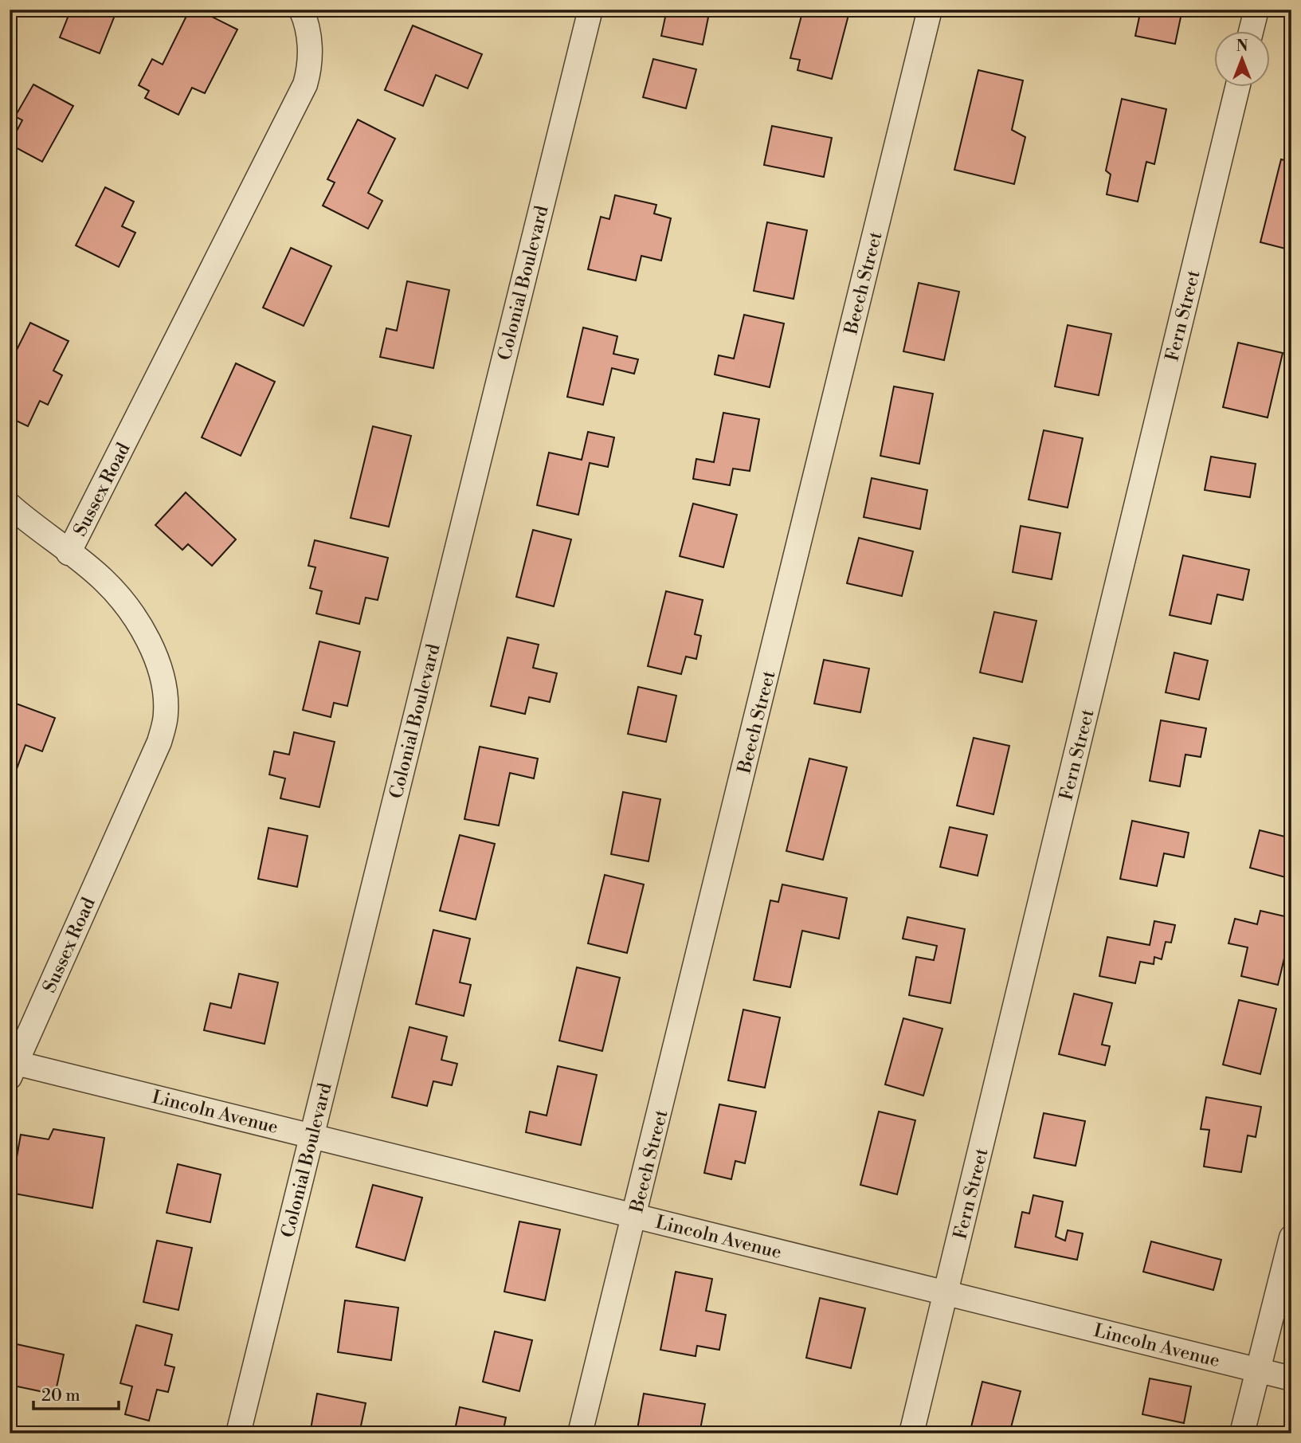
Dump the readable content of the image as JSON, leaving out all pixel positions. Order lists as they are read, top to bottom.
{
  "streets": {
    "street": [
      "Colonial Boulevard",
      "Beech Street",
      "Fern Street",
      "Sussex Road",
      "Lincoln Avenue"
    ]
  },
  "crossings": [
    ["Colonial Boulevard", "Lincoln Avenue"],
    ["Beech Street", "Lincoln Avenue"],
    ["Fern Street", "Lincoln Avenue"],
    ["Sussex Road", "Lincoln Avenue"]
  ],
  "scale_bar": "20 m",
  "north": "top"
}
